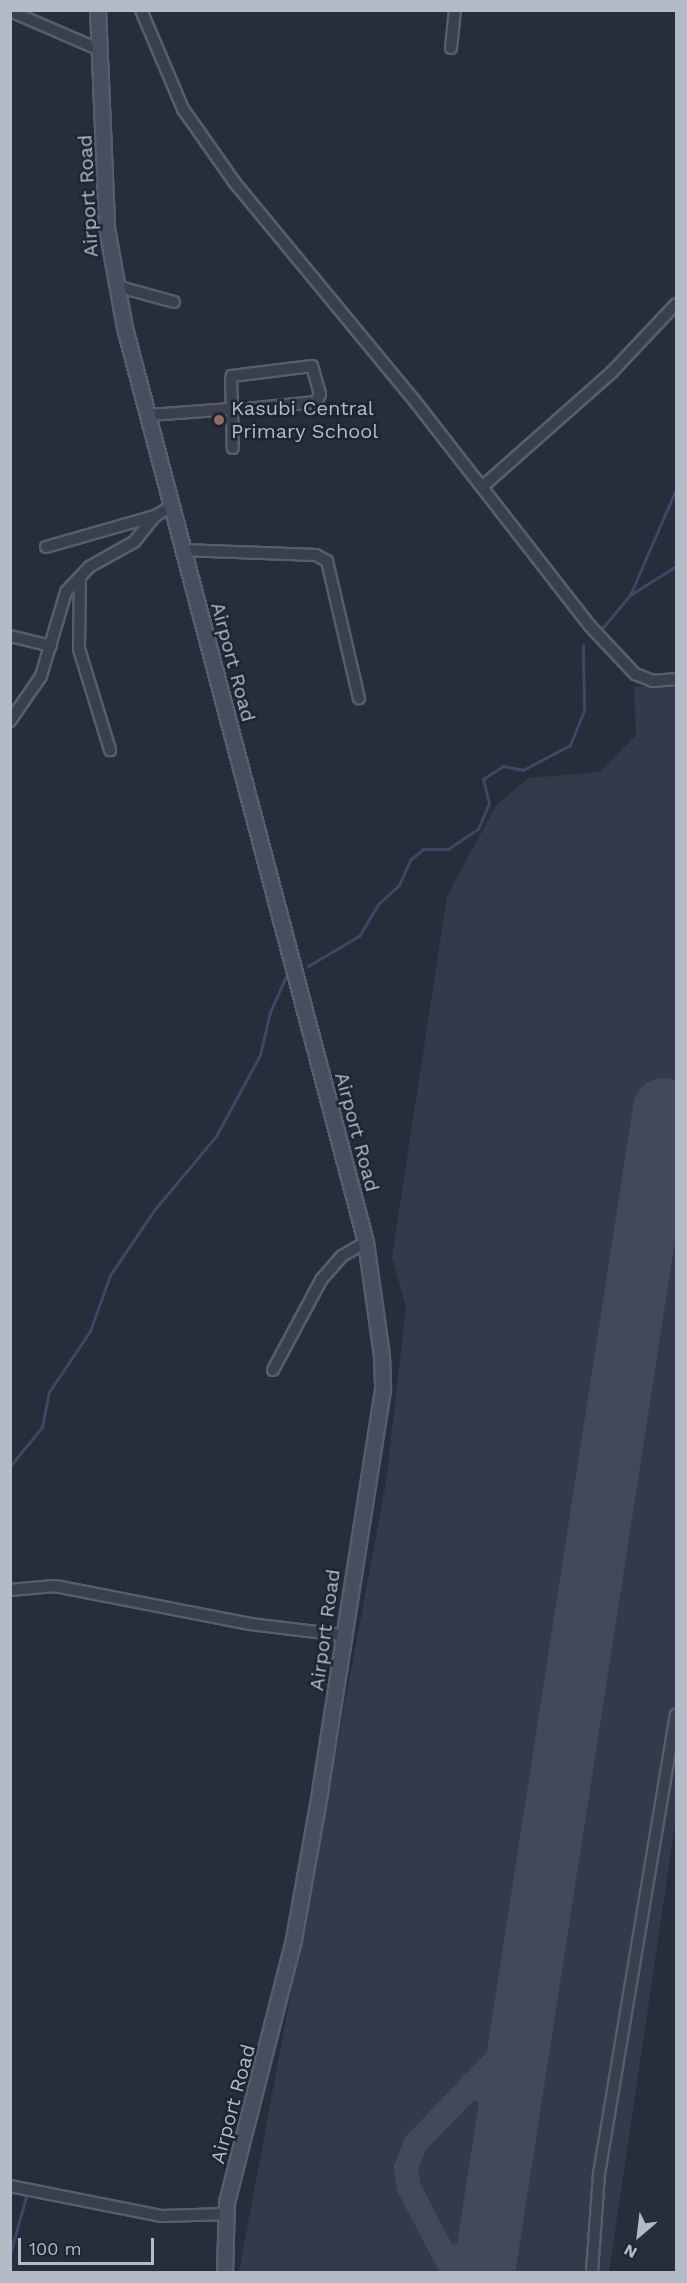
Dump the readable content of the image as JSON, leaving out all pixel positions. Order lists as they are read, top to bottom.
{
  "streets": {
    "street": ["Airport Road"]
  },
  "places": ["Kasubi Central Primary School"],
  "scale_bar": "100 m",
  "north": "bottom left"
}
